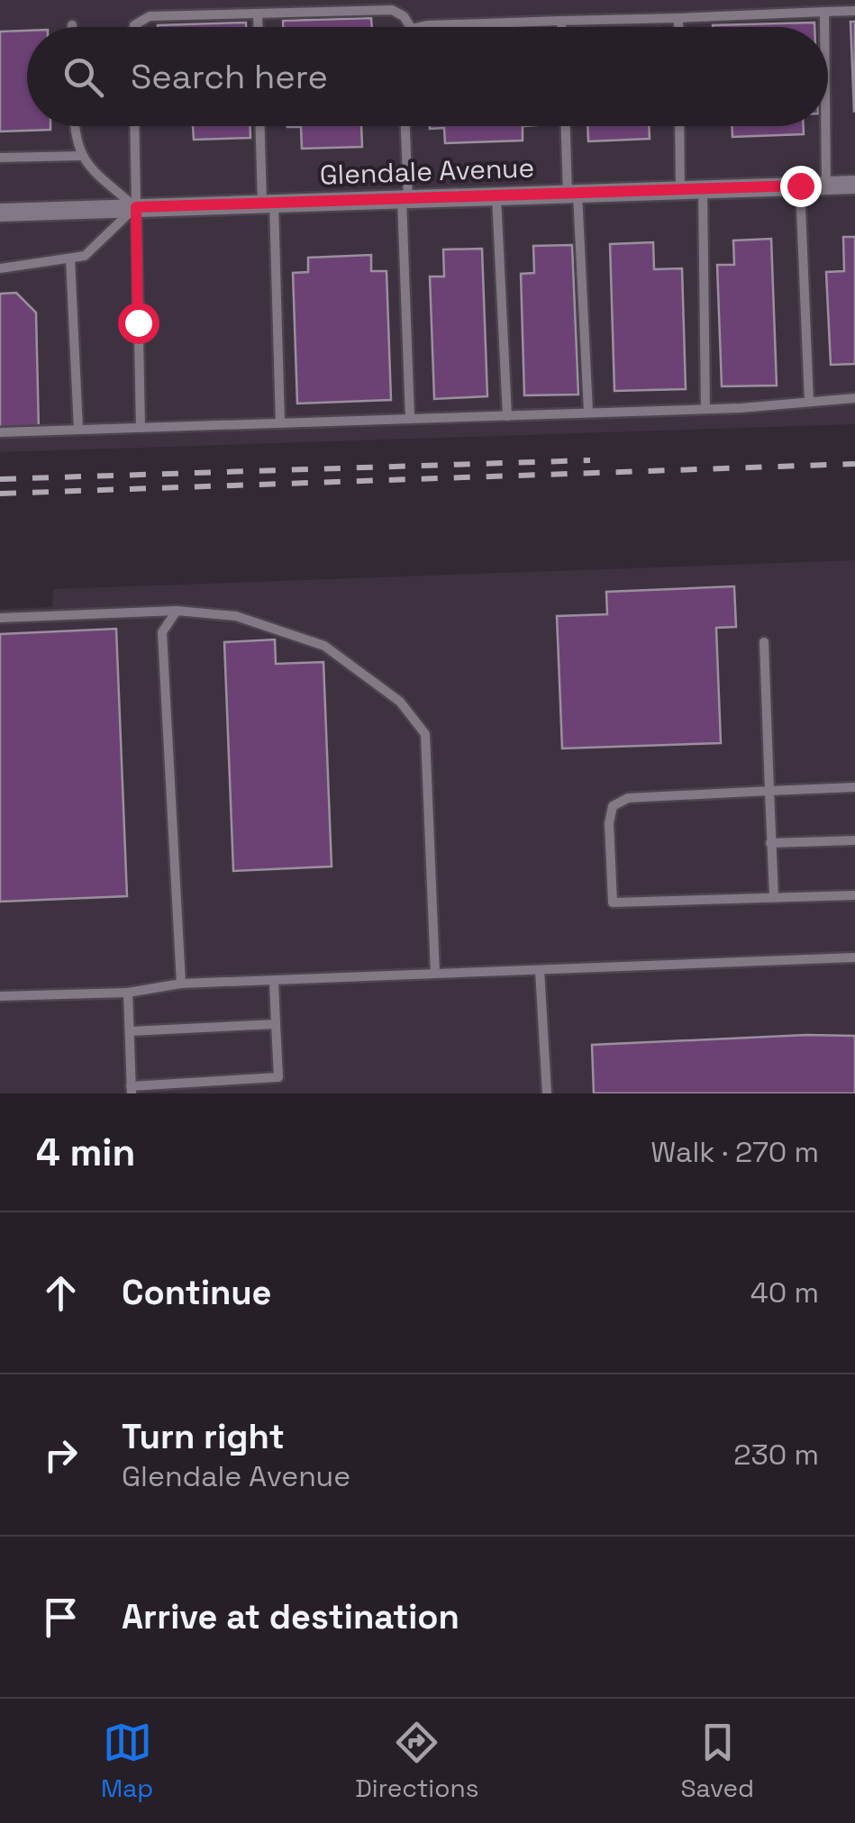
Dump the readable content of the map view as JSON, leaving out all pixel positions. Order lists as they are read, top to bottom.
{
  "streets": {
    "street": ["Glendale Avenue"]
  },
  "page": {
    "search": "Search here",
    "heading": ["4 min", "Walk · 270 m"],
    "list": [
      ["Continue", "40 m"],
      ["Turn right", "Glendale Avenue", "230 m"],
      "Arrive at destination"
    ],
    "nav": ["Map", "Directions", "Saved"]
  }
}
